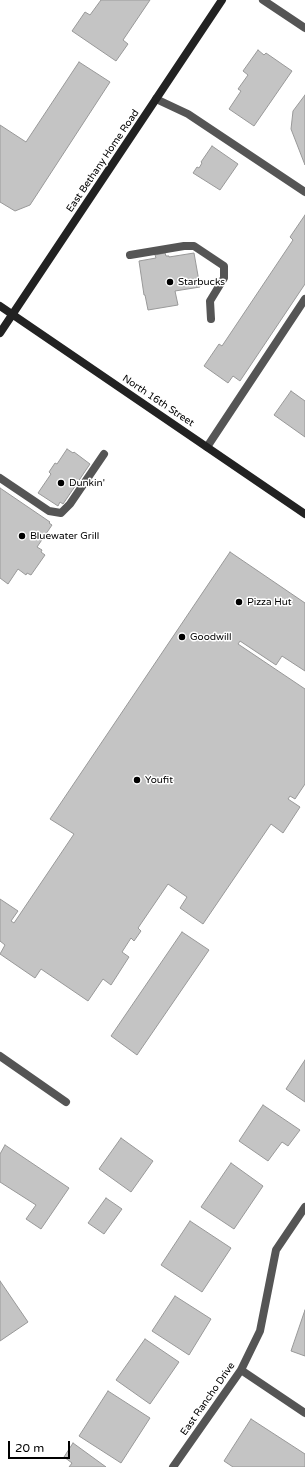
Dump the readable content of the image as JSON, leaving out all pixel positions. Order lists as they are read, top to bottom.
{
  "streets": {
    "main road": ["East Bethany Home Road", "North 16th Street"],
    "street": ["East Rancho Drive"]
  },
  "crossings": [
    ["East Bethany Home Road", "North 16th Street"]
  ],
  "places": [
    "Starbucks",
    "Dunkin'",
    "Bluewater Grill",
    "Pizza Hut",
    "Goodwill",
    "Youfit"
  ],
  "scale_bar": "20 m"
}
